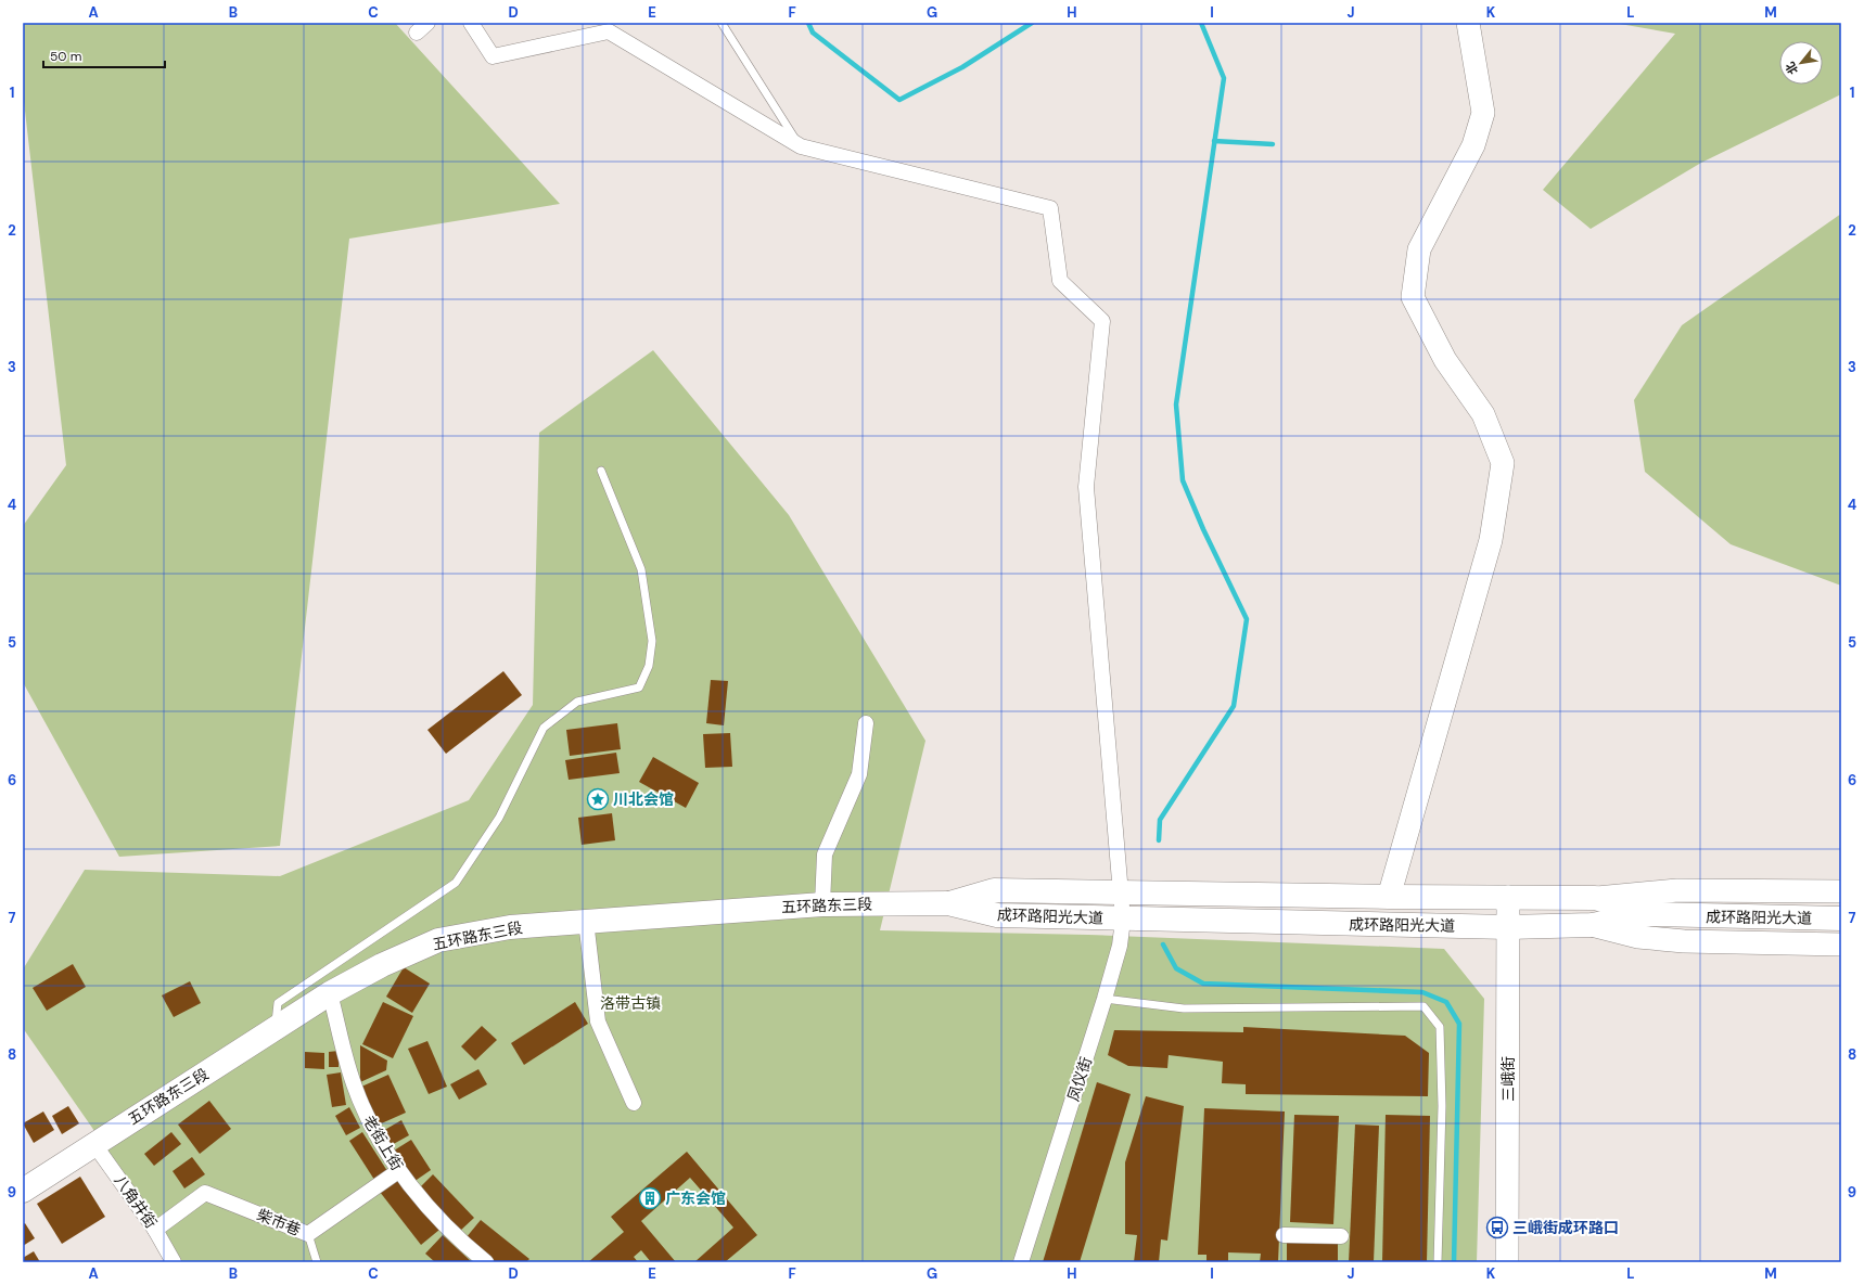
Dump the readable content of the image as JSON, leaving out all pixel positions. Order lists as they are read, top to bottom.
{
  "streets": {
    "main road": ["五环路东三段", "成环路阳光大道"],
    "street": [
      "凤仪街",
      "三峨街",
      "老街上街",
      "八角井街",
      "柴市巷"
    ]
  },
  "crossings": [
    ["五环路东三段", "成环路阳光大道"],
    ["五环路东三段", "老街上街"],
    ["五环路东三段", "八角井街"],
    ["成环路阳光大道", "凤仪街"],
    ["成环路阳光大道", "三峨街"],
    ["老街上街", "柴市巷"],
    ["八角井街", "柴市巷"]
  ],
  "parks": ["洛带古镇"],
  "places": {
    "place": ["川北会馆"],
    "building": ["广东会馆"],
    "bus stop": ["三峨街成环路口"]
  },
  "scale_bar": "50 m",
  "north": "bottom left",
  "grid": {
    "columns": [
      "A",
      "B",
      "C",
      "D",
      "E",
      "F",
      "G",
      "H",
      "I",
      "J",
      "K",
      "L",
      "M"
    ],
    "rows": [
      "1",
      "2",
      "3",
      "4",
      "5",
      "6",
      "7",
      "8",
      "9"
    ]
  }
}
